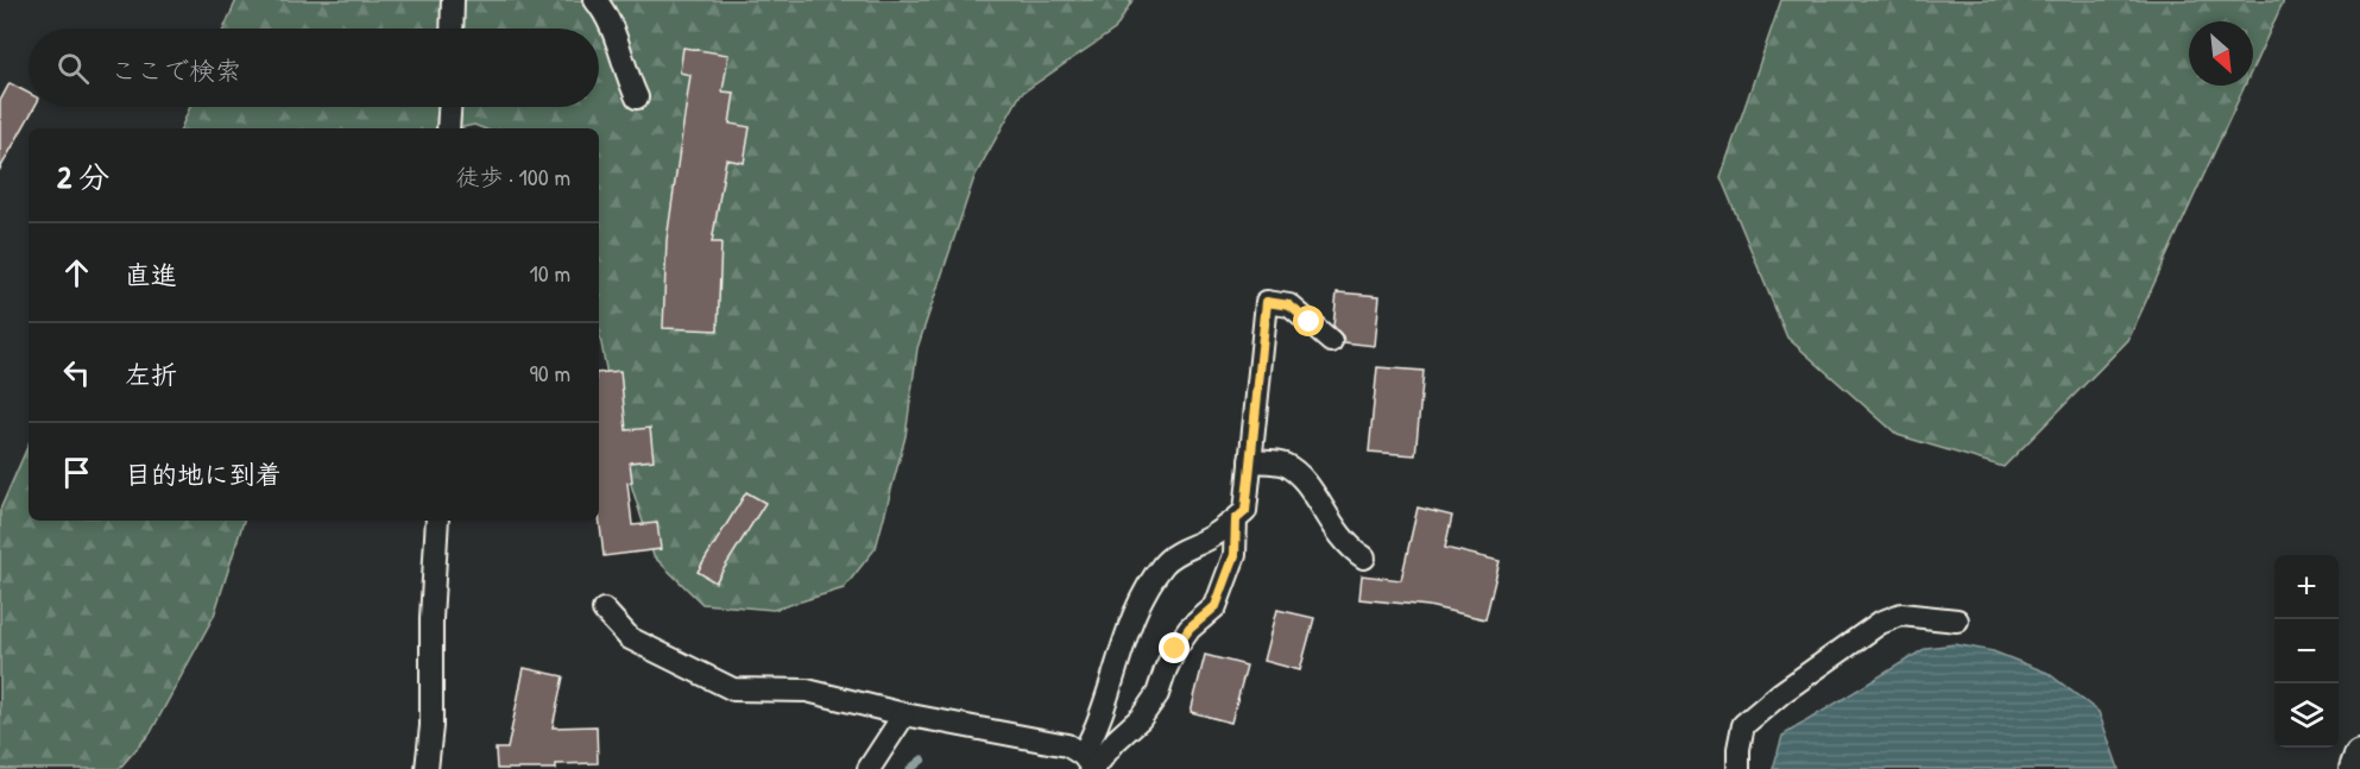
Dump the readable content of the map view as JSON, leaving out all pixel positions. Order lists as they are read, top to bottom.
{
  "north": "bottom right",
  "page": {
    "search": "ここで検索",
    "heading": ["2 分", "徒歩 · 100 m"],
    "list": [
      ["直進", "10 m"],
      ["左折", "90 m"],
      "目的地に到着"
    ],
    "map_buttons": ["+", "−"]
  }
}
